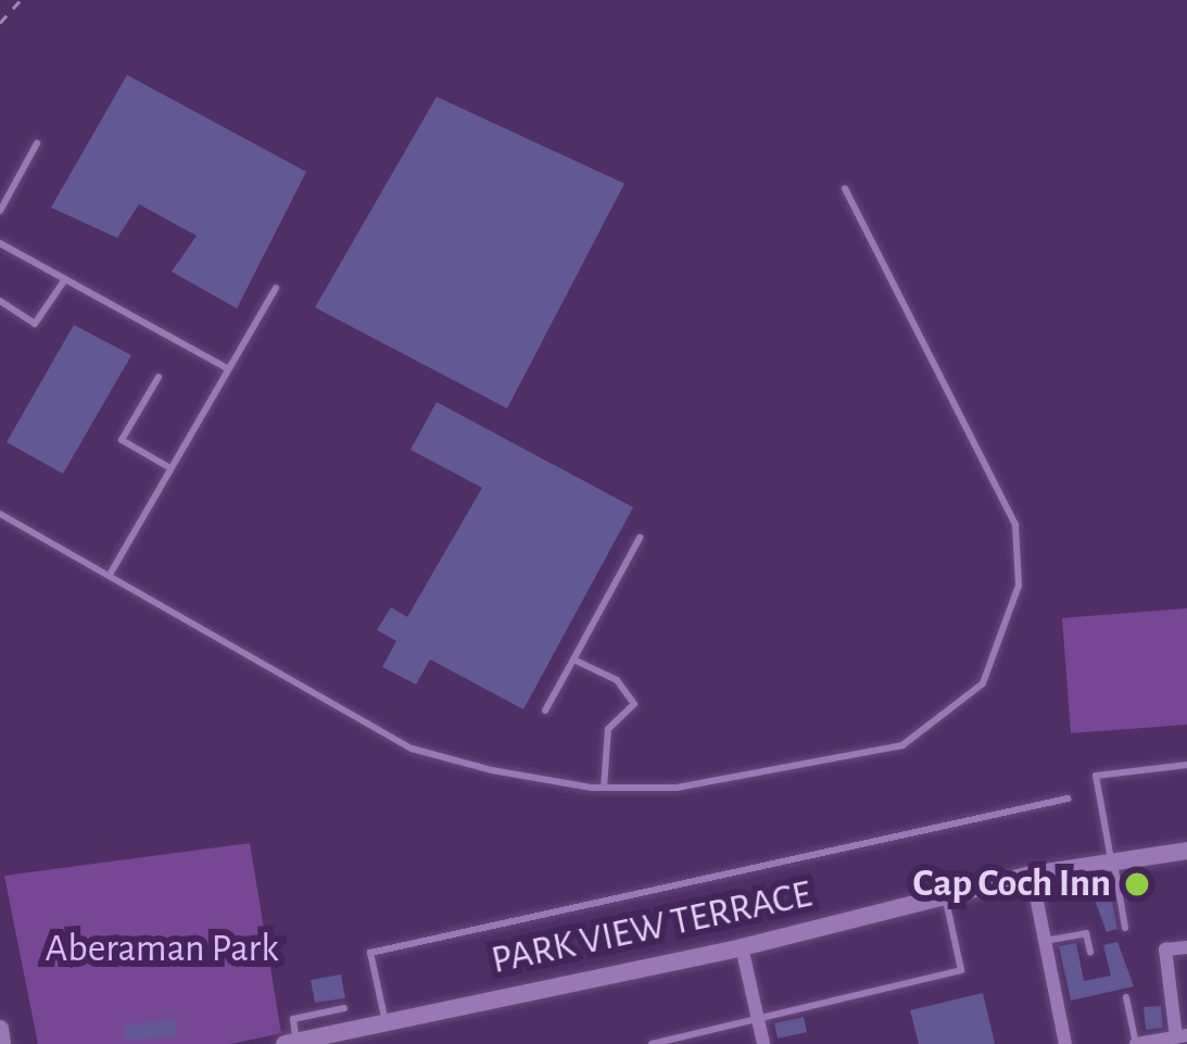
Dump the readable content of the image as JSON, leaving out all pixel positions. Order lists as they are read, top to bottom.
{
  "streets": {
    "main road": ["PARK VIEW TERRACE"]
  },
  "parks": ["Aberaman Park"],
  "places": ["Cap Coch Inn"]
}
